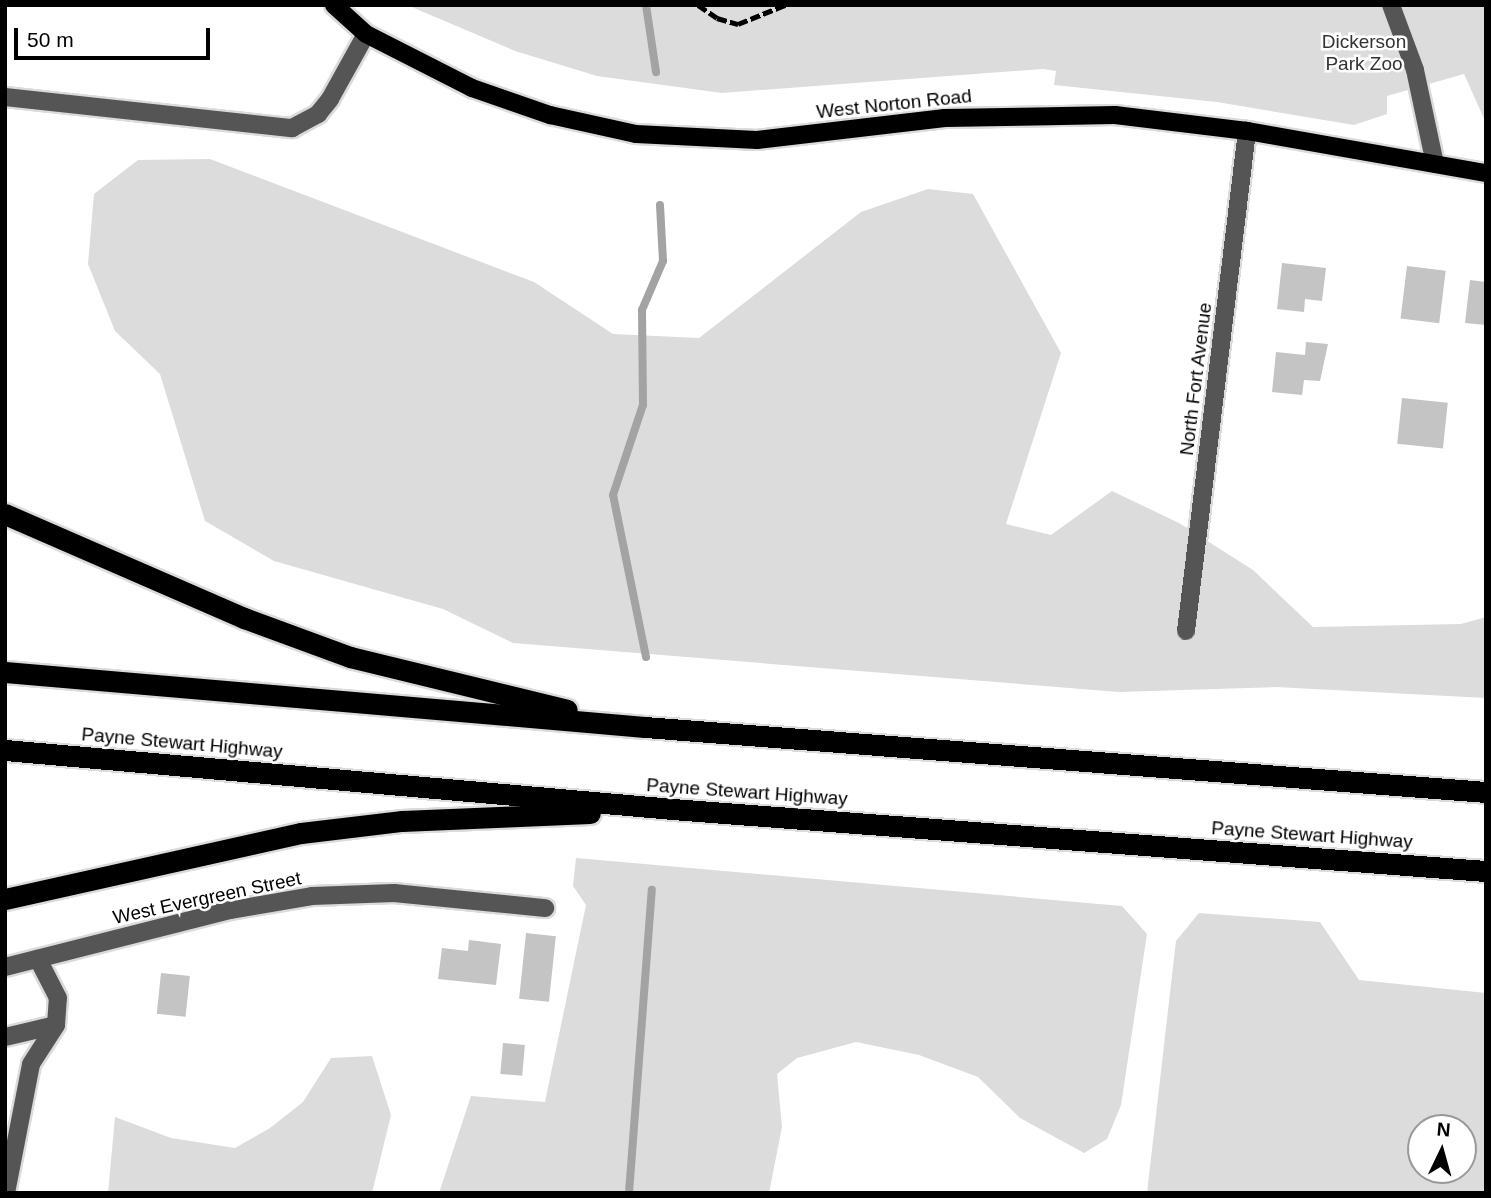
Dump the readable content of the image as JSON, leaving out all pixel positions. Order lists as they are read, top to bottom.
{
  "streets": {
    "highway": ["Payne Stewart Highway"],
    "main road": ["West Norton Road"],
    "street": ["North Fort Avenue", "West Evergreen Street"]
  },
  "crossings": [
    ["West Norton Road", "North Fort Avenue"]
  ],
  "parks": ["Dickerson Park Zoo"],
  "scale_bar": "50 m",
  "north": "top"
}
